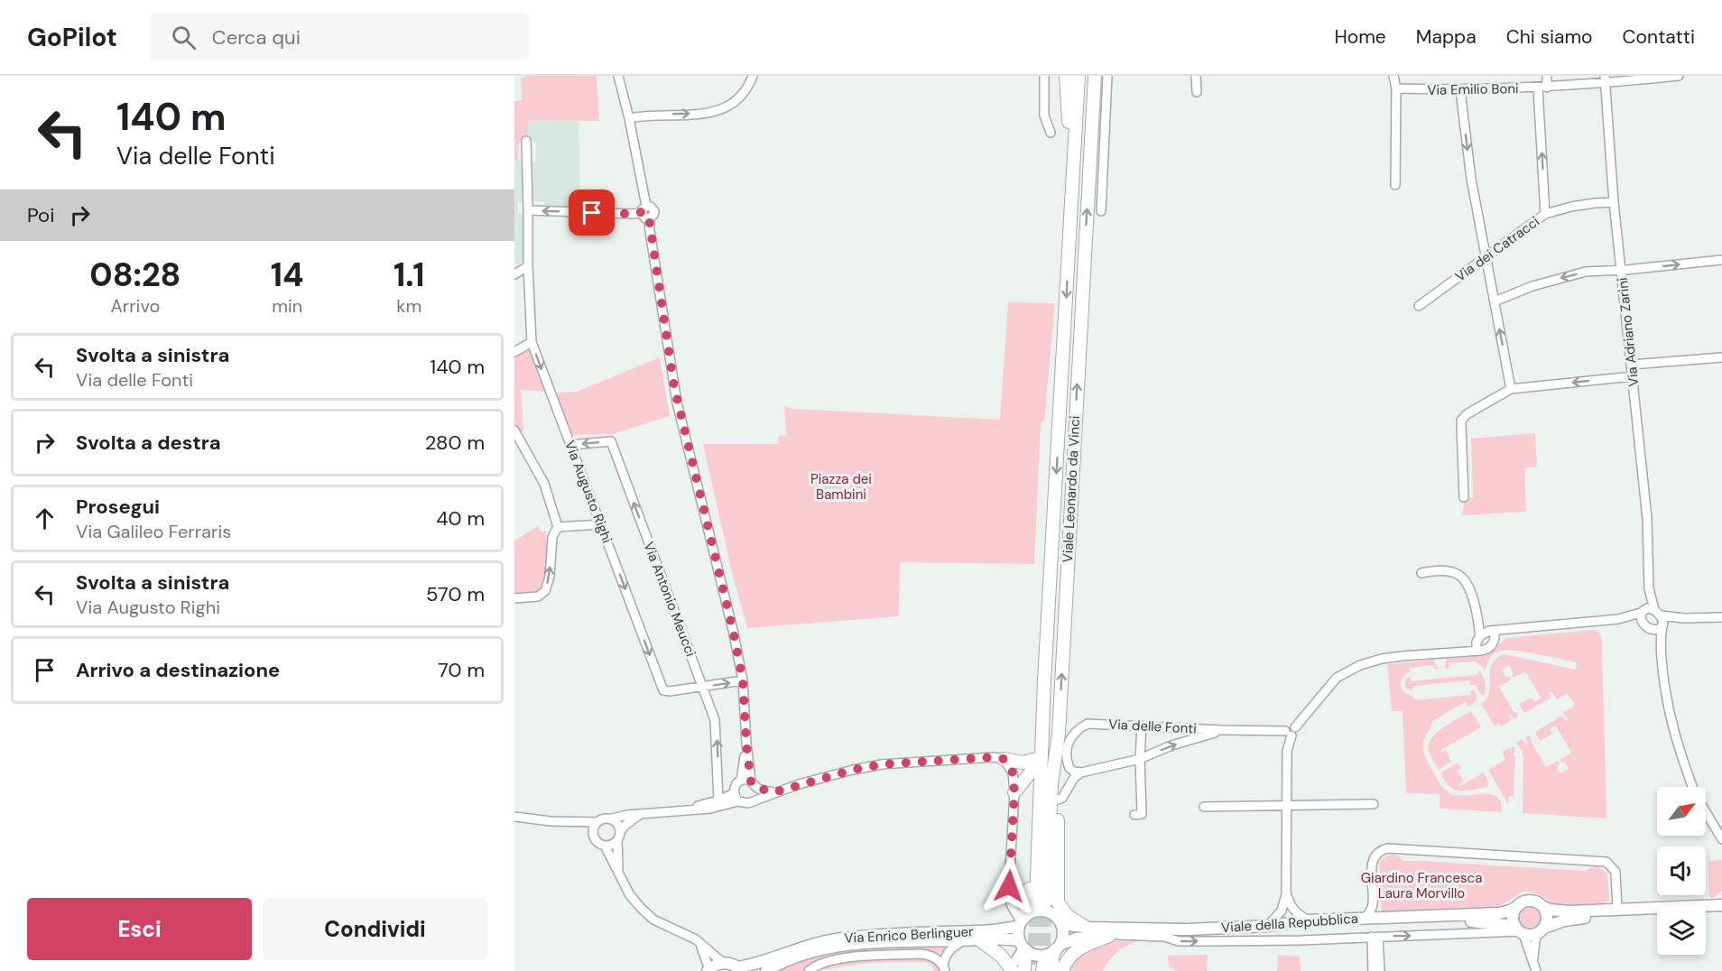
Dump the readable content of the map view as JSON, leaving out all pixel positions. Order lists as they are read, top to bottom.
{
  "streets": {
    "highway": ["Viale Leonardo da Vinci"],
    "main road": ["Viale della Repubblica", "Via Enrico Berlinguer"],
    "street": [
      "Via Emilio Boni",
      "Via dei Catracci",
      "Via Adriano Zarini",
      "Via Augusto Righi",
      "Via Antonio Meucci",
      "Via delle Fonti"
    ]
  },
  "crossings": [
    ["Via Emilio Boni", "Via Adriano Zarini"],
    ["Via dei Catracci", "Via Adriano Zarini"],
    ["Via Augusto Righi", "Via Antonio Meucci"],
    ["Viale della Repubblica", "Via Enrico Berlinguer"]
  ],
  "parks": ["Piazza dei Bambini", "Giardino Francesca Laura Morvillo"],
  "north": "top right",
  "page": {
    "header": "GoPilot",
    "search": "Cerca qui",
    "nav": [
      "Home",
      "Mappa",
      "Chi siamo",
      "Contatti"
    ],
    "turn": ["140 m", "Via delle Fonti"],
    "then": "Poi",
    "eta": [
      "08:28",
      "Arrivo",
      "14",
      "min",
      "1.1",
      "km"
    ],
    "list": [
      {
        "name": "Svolta a sinistra",
        "note": "Via delle Fonti",
        "value": "140 m"
      },
      {
        "name": "Svolta a destra",
        "value": "280 m"
      },
      {
        "name": "Prosegui",
        "note": "Via Galileo Ferraris",
        "value": "40 m"
      },
      {
        "name": "Svolta a sinistra",
        "note": "Via Augusto Righi",
        "value": "570 m"
      },
      {
        "name": "Arrivo a destinazione",
        "value": "70 m"
      }
    ],
    "buttons": ["Esci", "Condividi"]
  }
}
